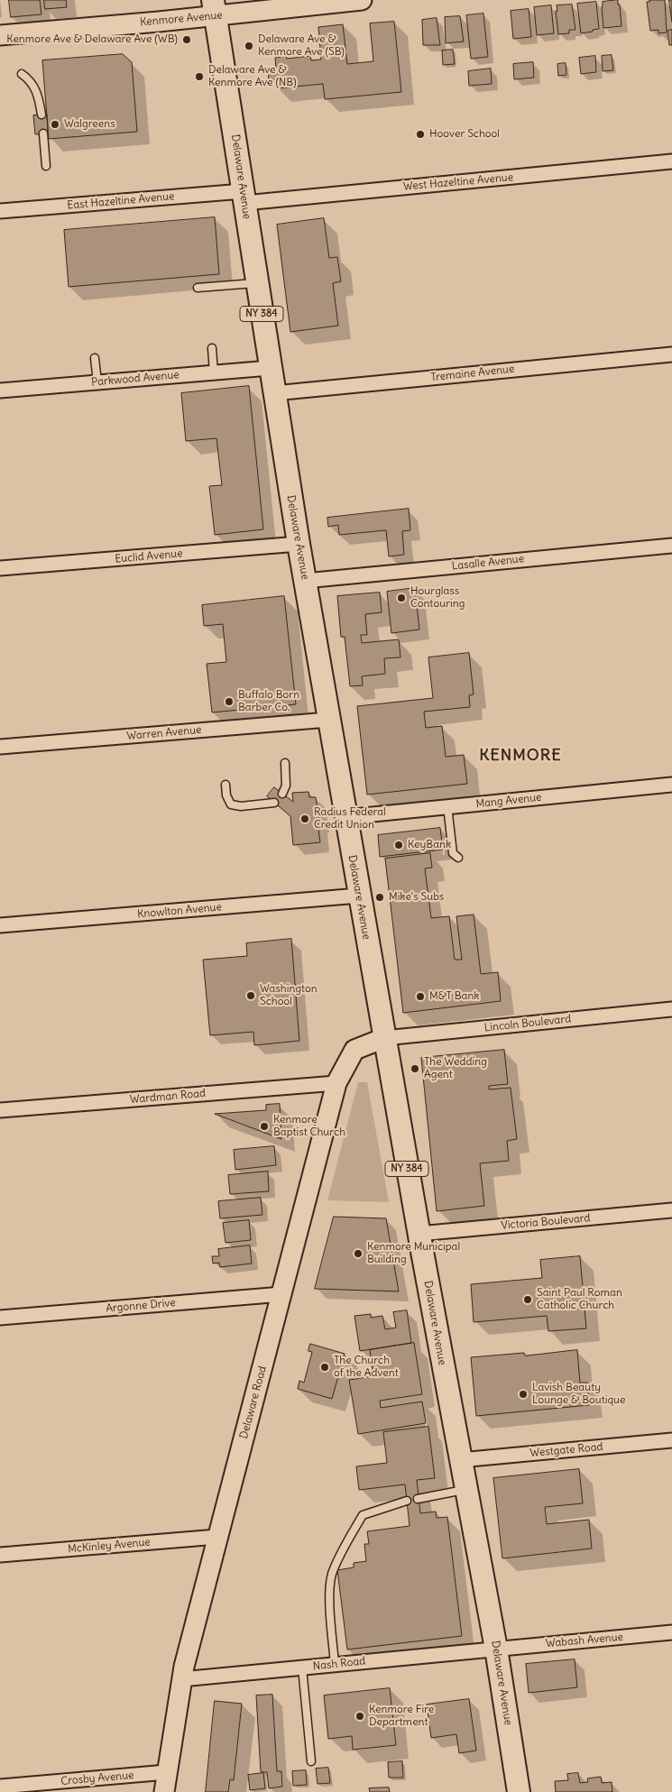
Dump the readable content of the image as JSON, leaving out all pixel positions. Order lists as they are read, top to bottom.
{
  "streets": {
    "main road": ["Delaware Avenue", "NY 384"],
    "street": [
      "Kenmore Avenue",
      "West Hazeltine Avenue",
      "East Hazeltine Avenue",
      "Tremaine Avenue",
      "Parkwood Avenue",
      "Euclid Avenue",
      "Lasalle Avenue",
      "Warren Avenue",
      "Mang Avenue",
      "Knowlton Avenue",
      "Lincoln Boulevard",
      "Wardman Road",
      "Victoria Boulevard",
      "Argonne Drive",
      "Delaware Road",
      "Westgate Road",
      "McKinley Avenue",
      "Wabash Avenue",
      "Nash Road",
      "Crosby Avenue"
    ]
  },
  "crossings": [
    ["Kenmore Avenue", "Delaware Avenue"],
    ["Delaware Avenue", "West Hazeltine Avenue"],
    ["Delaware Avenue", "East Hazeltine Avenue"],
    ["Delaware Avenue", "Tremaine Avenue"],
    ["Delaware Avenue", "Parkwood Avenue"],
    ["Delaware Avenue", "Euclid Avenue"],
    ["Delaware Avenue", "Lasalle Avenue"],
    ["Delaware Avenue", "Warren Avenue"],
    ["Delaware Avenue", "Mang Avenue"],
    ["Delaware Avenue", "Knowlton Avenue"],
    ["Delaware Avenue", "Lincoln Boulevard"],
    ["Delaware Avenue", "Victoria Boulevard"],
    ["Delaware Avenue", "Delaware Road"],
    ["Delaware Avenue", "Westgate Road"],
    ["Delaware Avenue", "Wabash Avenue"],
    ["Delaware Avenue", "Nash Road"],
    ["West Hazeltine Avenue", "East Hazeltine Avenue"],
    ["Lincoln Boulevard", "Delaware Road"],
    ["Wardman Road", "Delaware Road"],
    ["Argonne Drive", "Delaware Road"],
    ["Delaware Road", "McKinley Avenue"],
    ["Delaware Road", "Nash Road"],
    ["Delaware Road", "Crosby Avenue"],
    ["Wabash Avenue", "Nash Road"]
  ],
  "districts": ["KENMORE"],
  "places": [
    "Kenmore Ave & Delaware Ave (WB)",
    "Delaware Ave & Kenmore Ave (SB)",
    "Delaware Ave & Kenmore Ave (NB)",
    "Walgreens",
    "Hoover School",
    "Hourglass Contouring",
    "Buffalo Born Barber Co.",
    "Radius Federal Credit Union",
    "KeyBank",
    "Mike's Subs",
    "Washington School",
    "M&T Bank",
    "The Wedding Agent",
    "Kenmore Baptist Church",
    "Kenmore Municipal Building",
    "Saint Paul Roman Catholic Church",
    "The Church of the Advent",
    "Lavish Beauty Lounge & Boutique",
    "Kenmore Fire Department"
  ]
}
